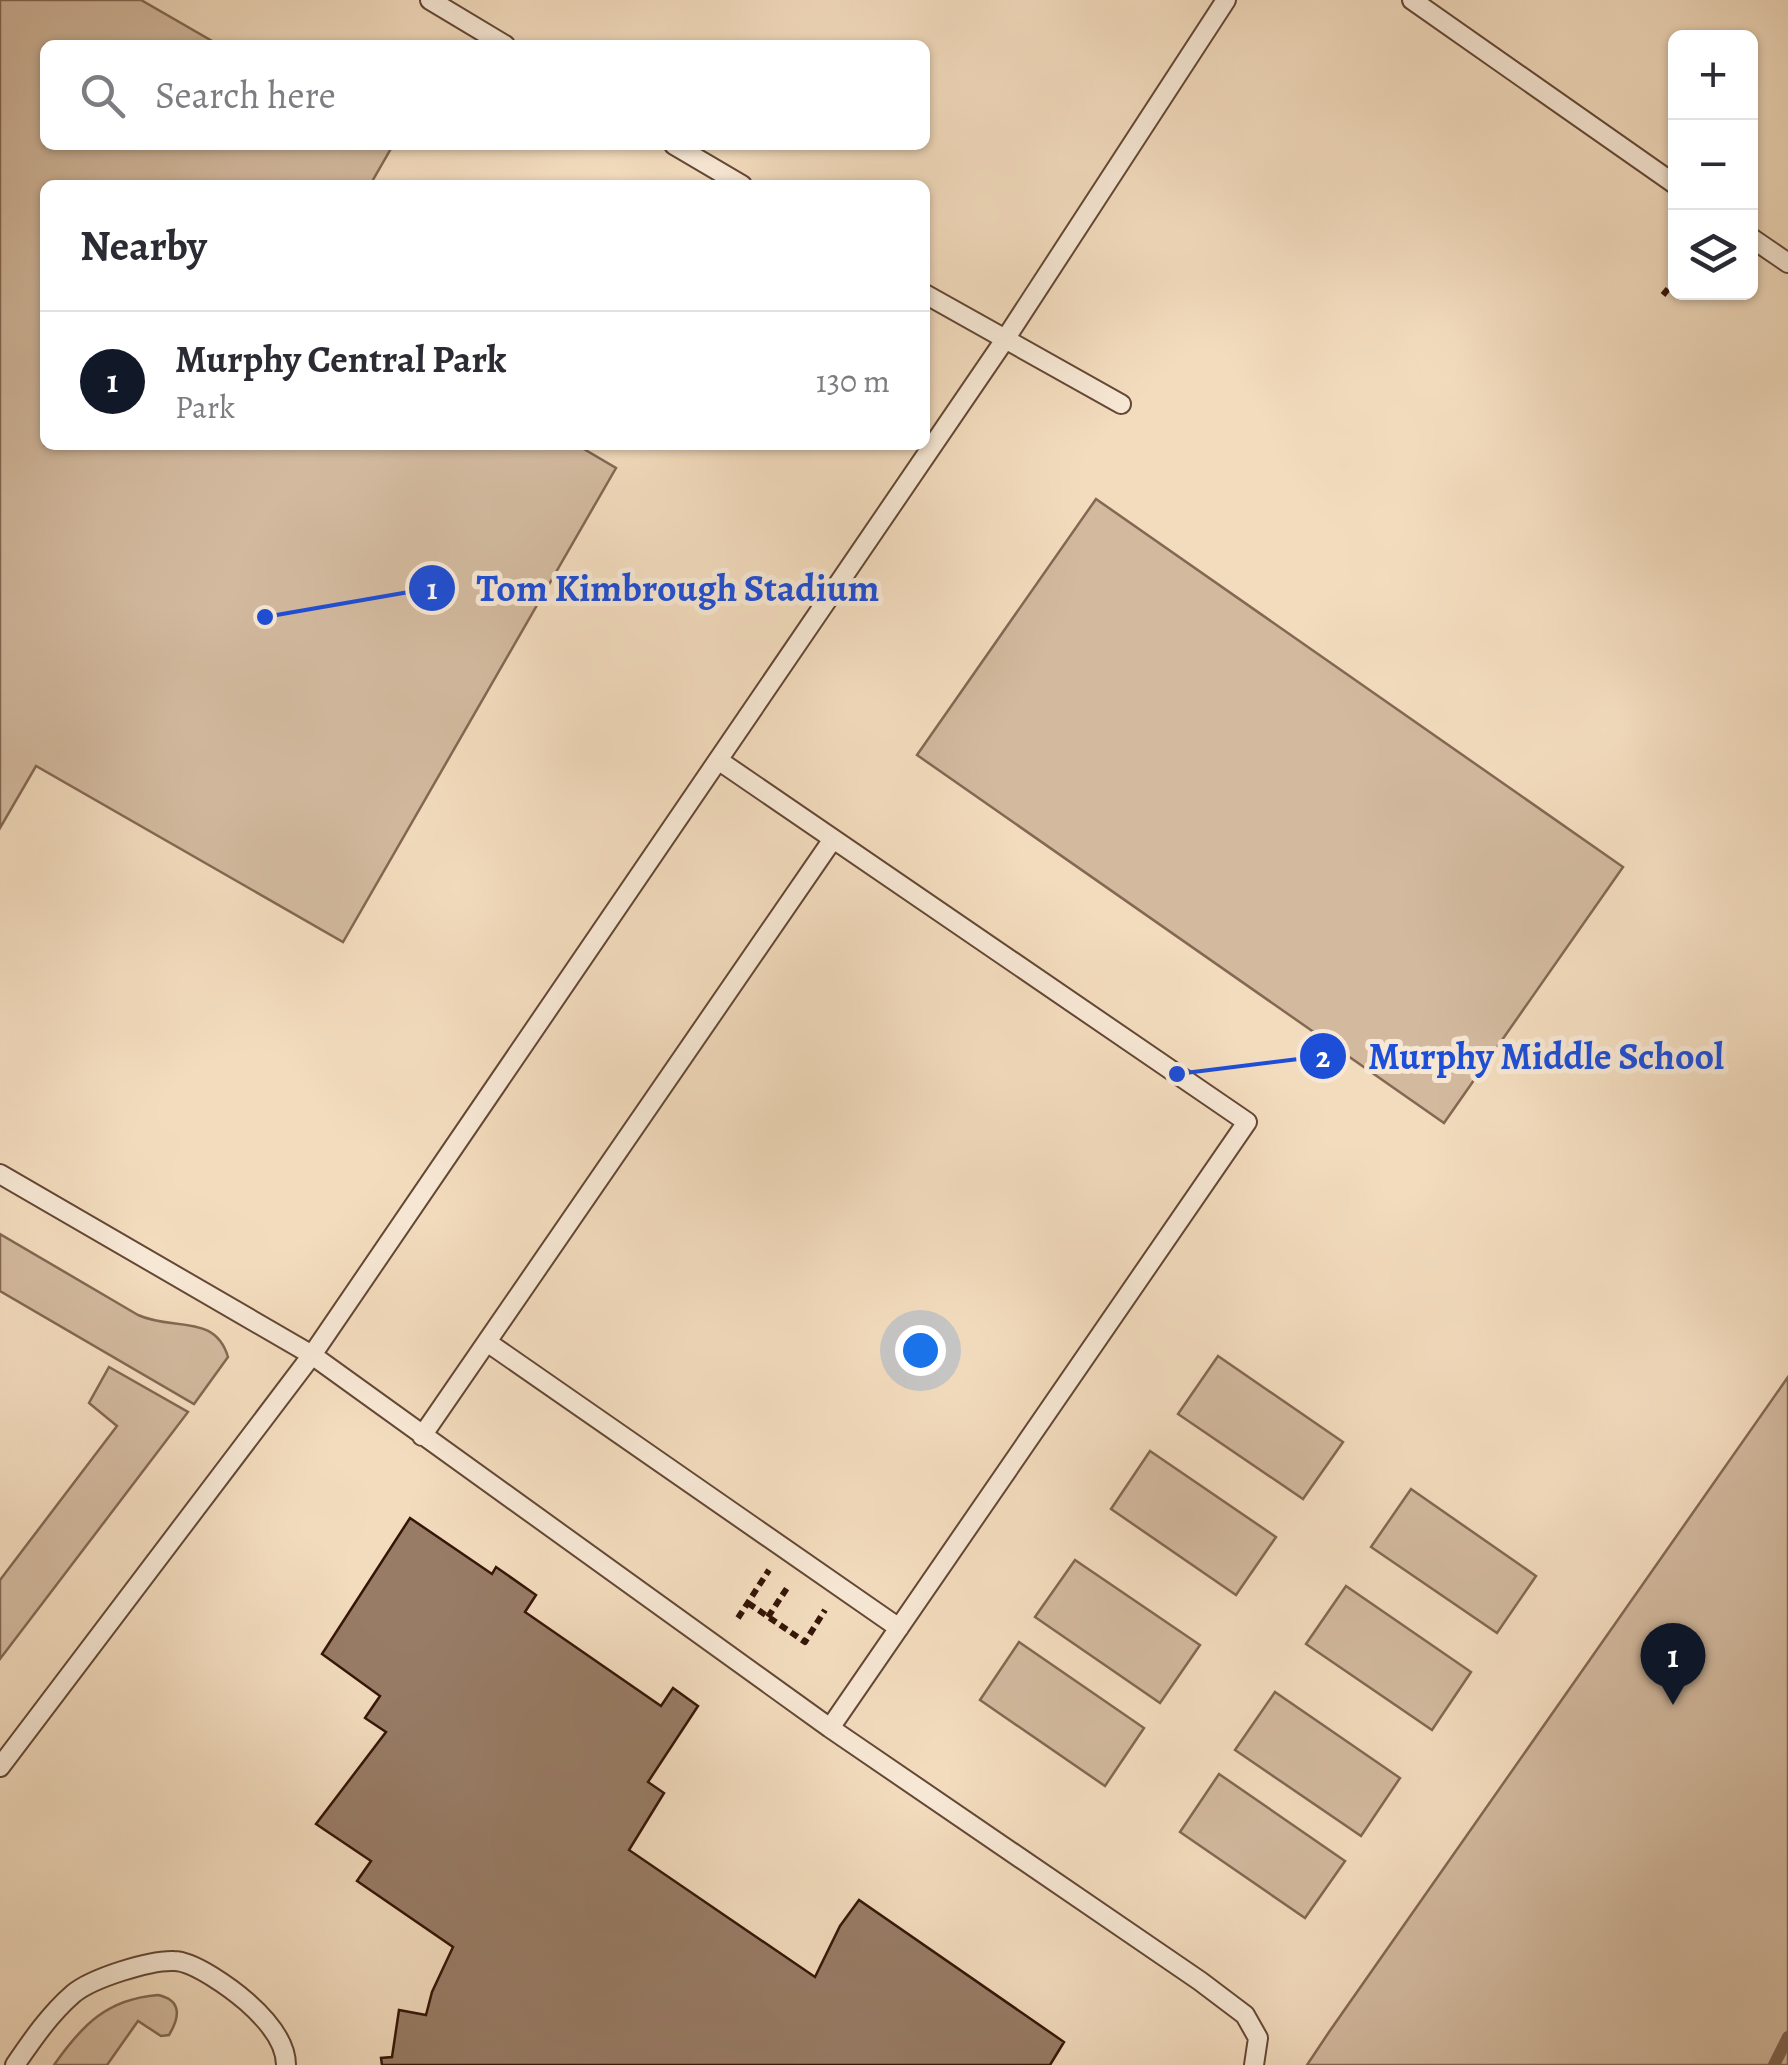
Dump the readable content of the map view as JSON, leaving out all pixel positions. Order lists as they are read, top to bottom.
{
  "places": ["Tom Kimbrough Stadium", "Murphy Middle School"],
  "page": {
    "map_buttons": ["+", "−"],
    "search": "Search here",
    "heading": "Nearby",
    "list": [
      {
        "mark": "1",
        "name": "Murphy Central Park",
        "note": "Park",
        "value": "130 m"
      }
    ],
    "pins": "1"
  }
}
